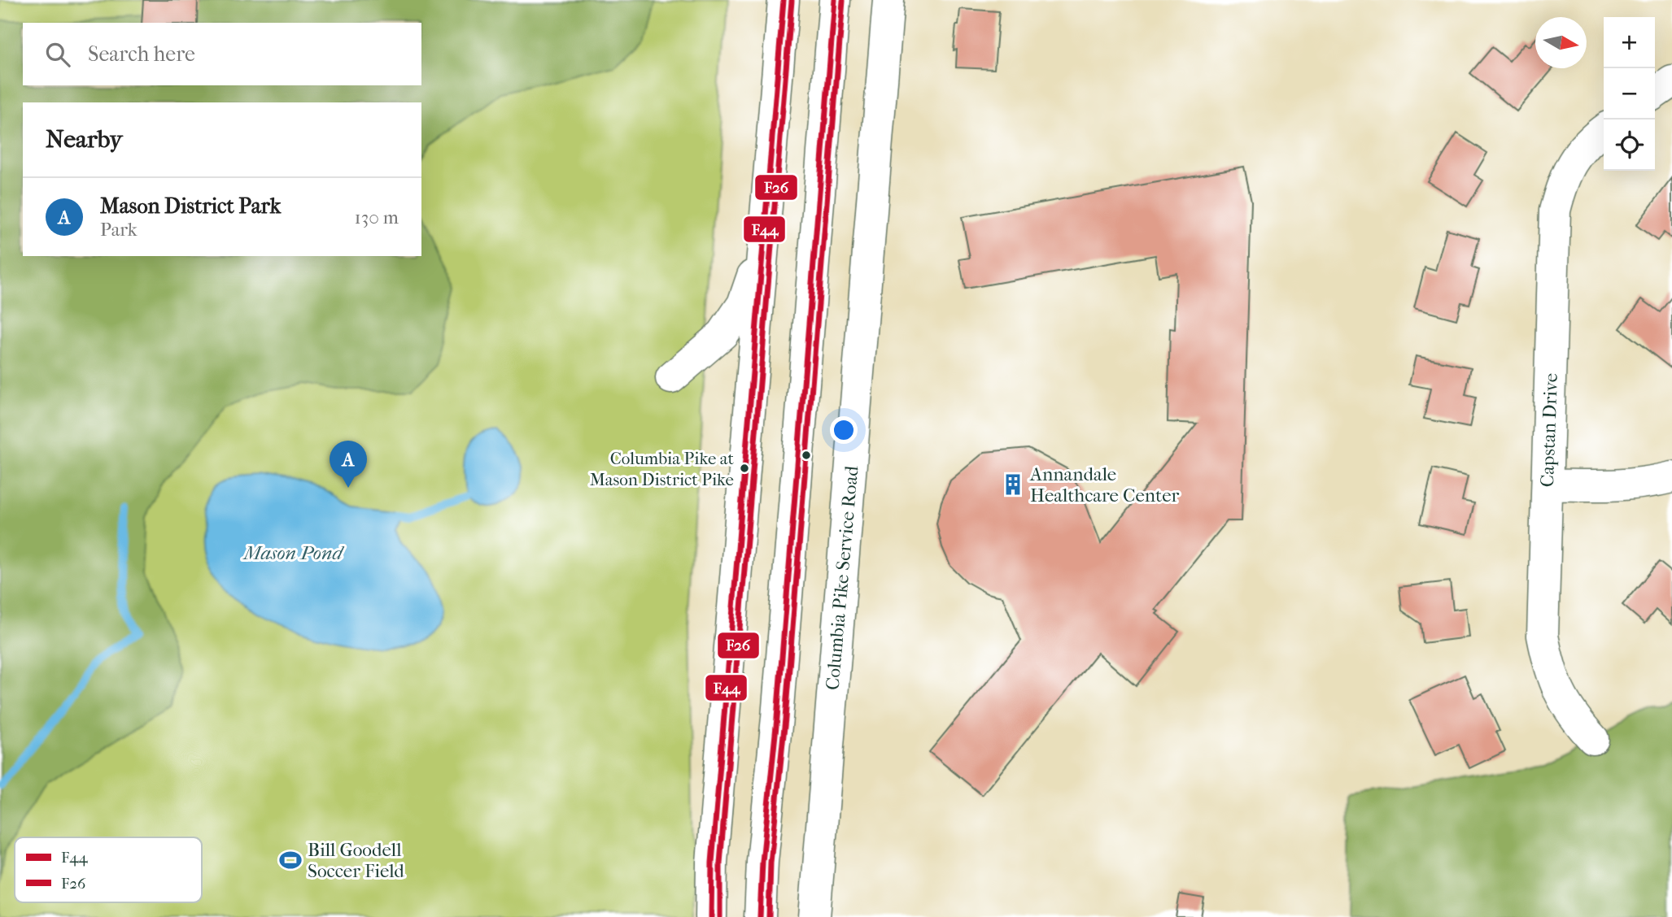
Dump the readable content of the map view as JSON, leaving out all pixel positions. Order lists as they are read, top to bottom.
{
  "streets": {
    "main road": ["Capstan Drive", "Columbia Pike Service Road"]
  },
  "water": ["Mason Pond"],
  "places": {
    "other": ["Columbia Pike at Mason District Pike"],
    "building": ["Annandale Healthcare Center"],
    "sports": ["Bill Goodell Soccer Field"]
  },
  "lines": ["transit line F44", "transit line F26"],
  "legend": ["F44", "F26"],
  "north": "right",
  "page": {
    "map_buttons": ["+", "−"],
    "search": "Search here",
    "heading": "Nearby",
    "list": [
      {
        "mark": "A",
        "name": "Mason District Park",
        "note": "Park",
        "value": "130 m"
      }
    ],
    "pins": "A"
  }
}
